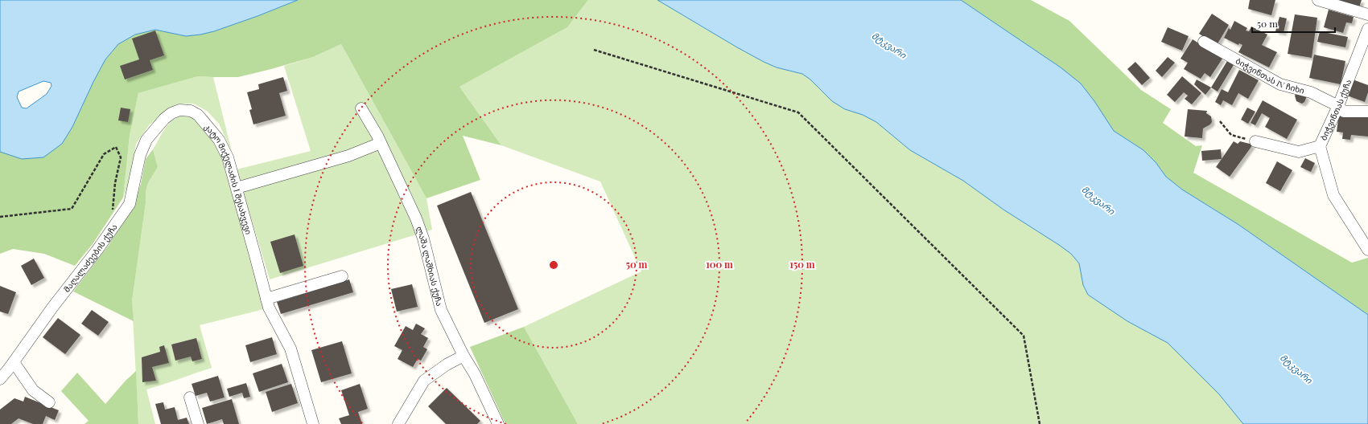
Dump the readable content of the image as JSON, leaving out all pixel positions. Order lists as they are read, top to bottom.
{
  "streets": {
    "street": [
      "ბიჭვინთას IV ჩიხი",
      "ბიჭვინთას ქუჩა",
      "კატო მიქელაძის I შესახვევი",
      "მაღალაძეების ქუჩა",
      "ლაშა ლაშხიას ქუჩა"
    ]
  },
  "crossings": [
    ["ბიჭვინთას IV ჩიხი", "ბიჭვინთას ქუჩა"],
    ["კატო მიქელაძის I შესახვევი", "მაღალაძეების ქუჩა"]
  ],
  "water": ["მტკვარი"],
  "scale_bar": "50 m",
  "rings": ["50 m", "100 m", "150 m"]
}
